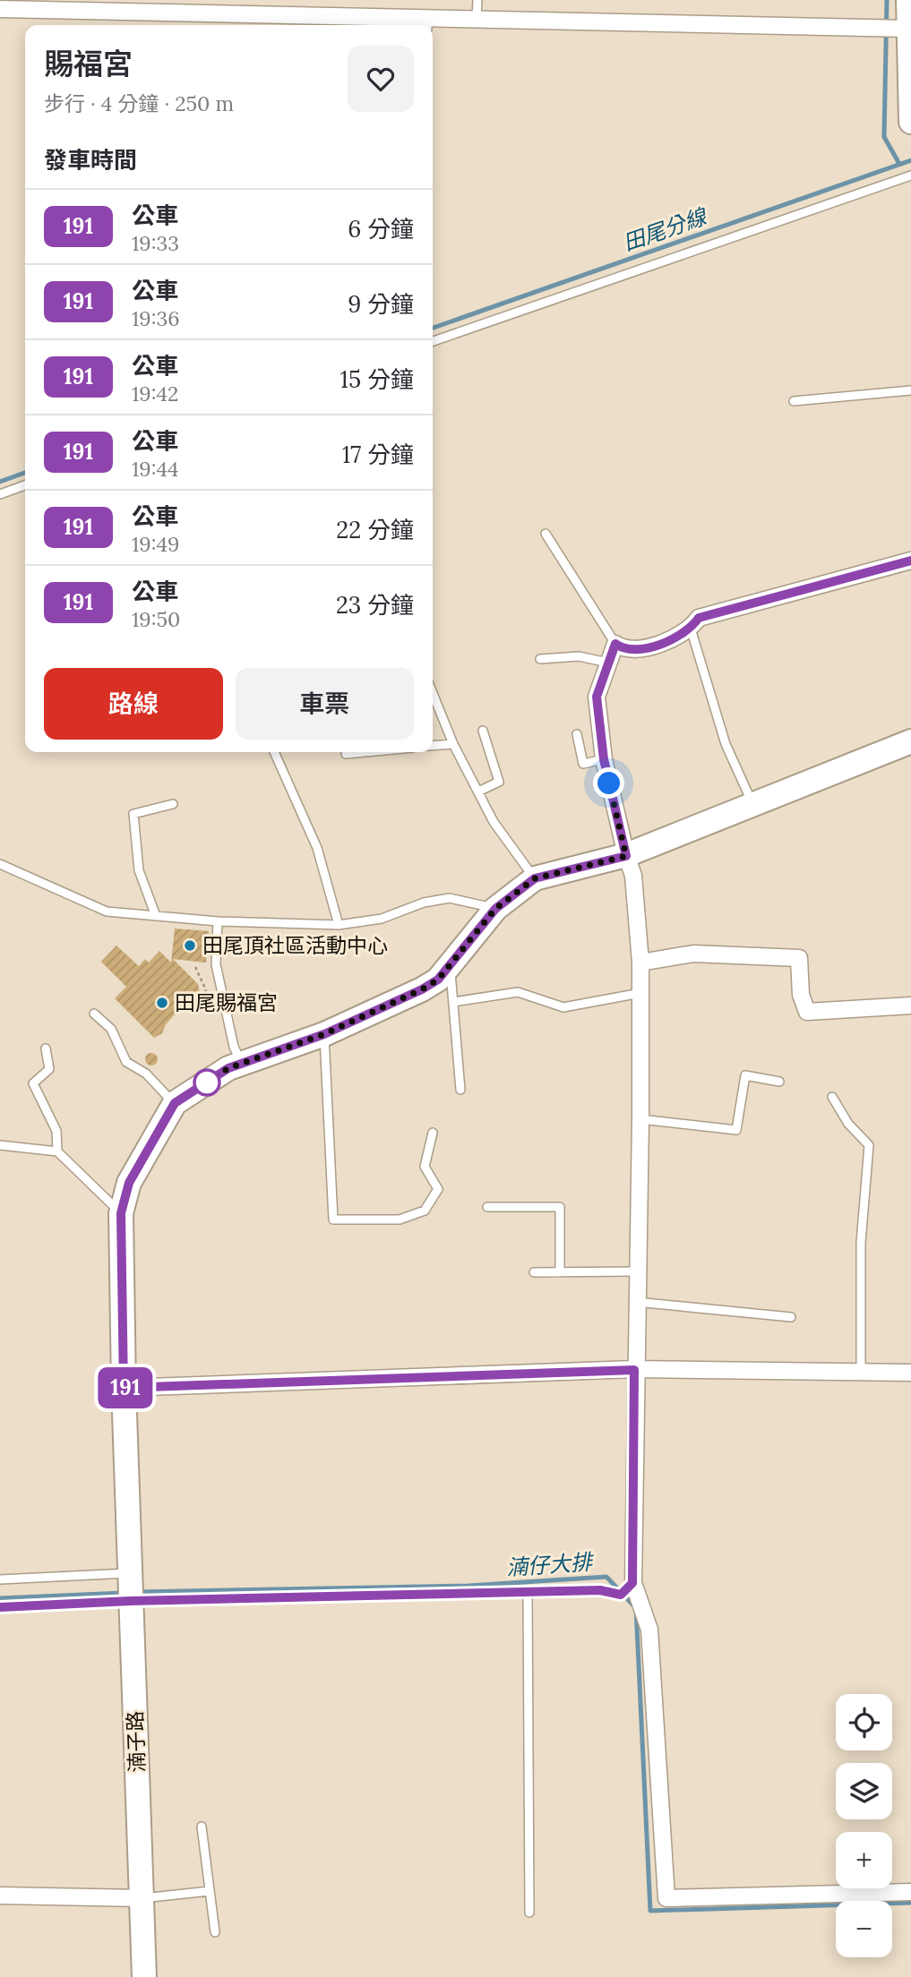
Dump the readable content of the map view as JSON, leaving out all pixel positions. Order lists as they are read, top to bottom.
{
  "streets": {
    "street": ["湳子路"]
  },
  "water": ["田尾分線", "湳仔大排"],
  "places": ["田尾頂社區活動中心", "田尾賜福宮"],
  "lines": ["bus line 191"],
  "page": {
    "on_map": "191",
    "heading": [
      ["賜福宮", "步行 · 4 分鐘 · 250 m"],
      "發車時間"
    ],
    "list": [
      {
        "mark": "191",
        "name": "公車",
        "note": "19:33",
        "value": "6 分鐘"
      },
      {
        "mark": "191",
        "name": "公車",
        "note": "19:36",
        "value": "9 分鐘"
      },
      {
        "mark": "191",
        "name": "公車",
        "note": "19:42",
        "value": "15 分鐘"
      },
      {
        "mark": "191",
        "name": "公車",
        "note": "19:44",
        "value": "17 分鐘"
      },
      {
        "mark": "191",
        "name": "公車",
        "note": "19:49",
        "value": "22 分鐘"
      },
      {
        "mark": "191",
        "name": "公車",
        "note": "19:50",
        "value": "23 分鐘"
      }
    ],
    "buttons": ["路線", "車票"],
    "map_buttons": ["+", "−"]
  }
}
